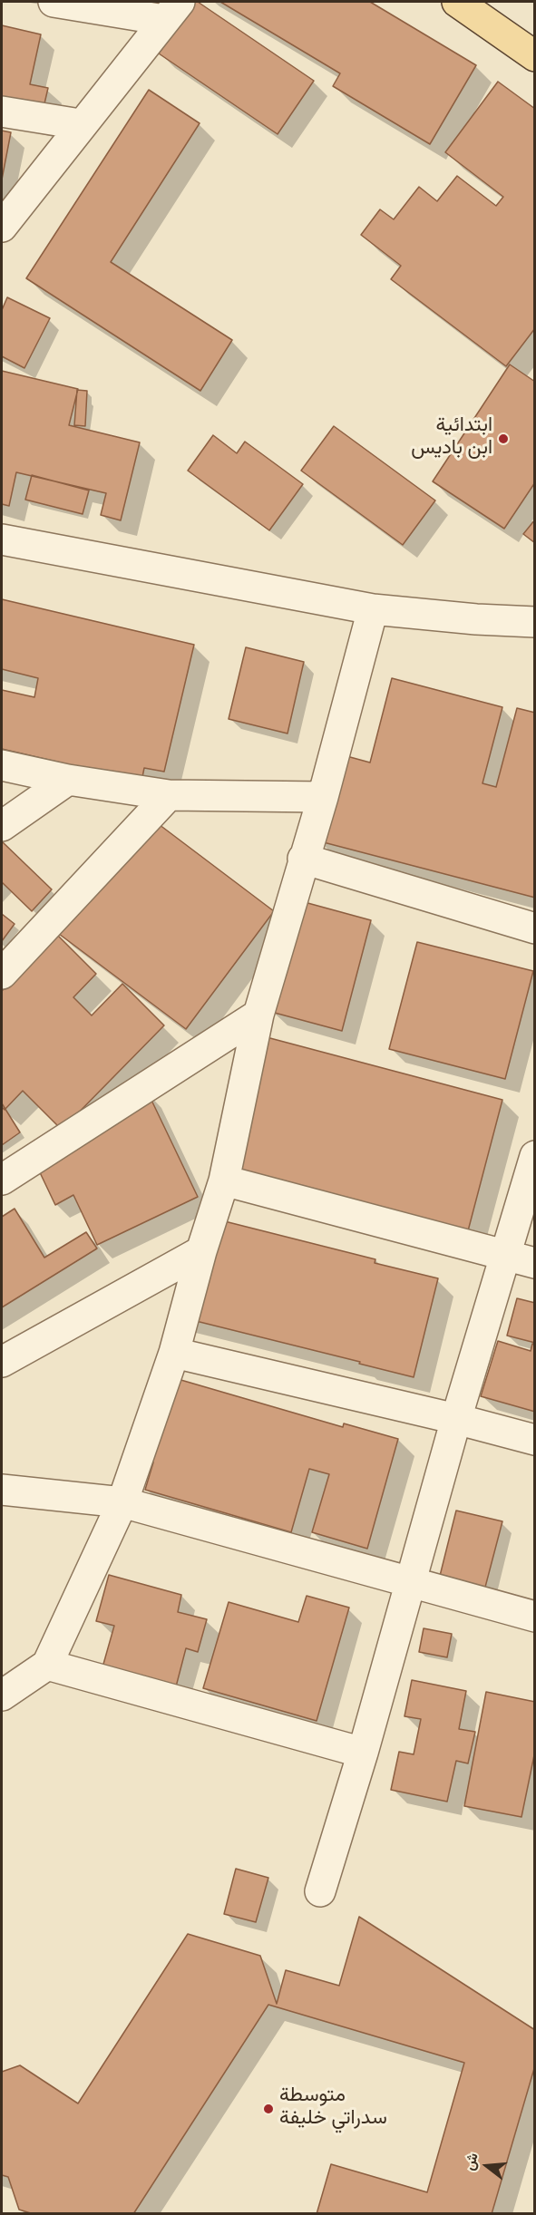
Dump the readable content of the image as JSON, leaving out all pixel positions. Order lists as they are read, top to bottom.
{
  "places": ["ابتدائية ابن باديس", "متوسطة سدراتي خليفة"],
  "north": "left"
}
